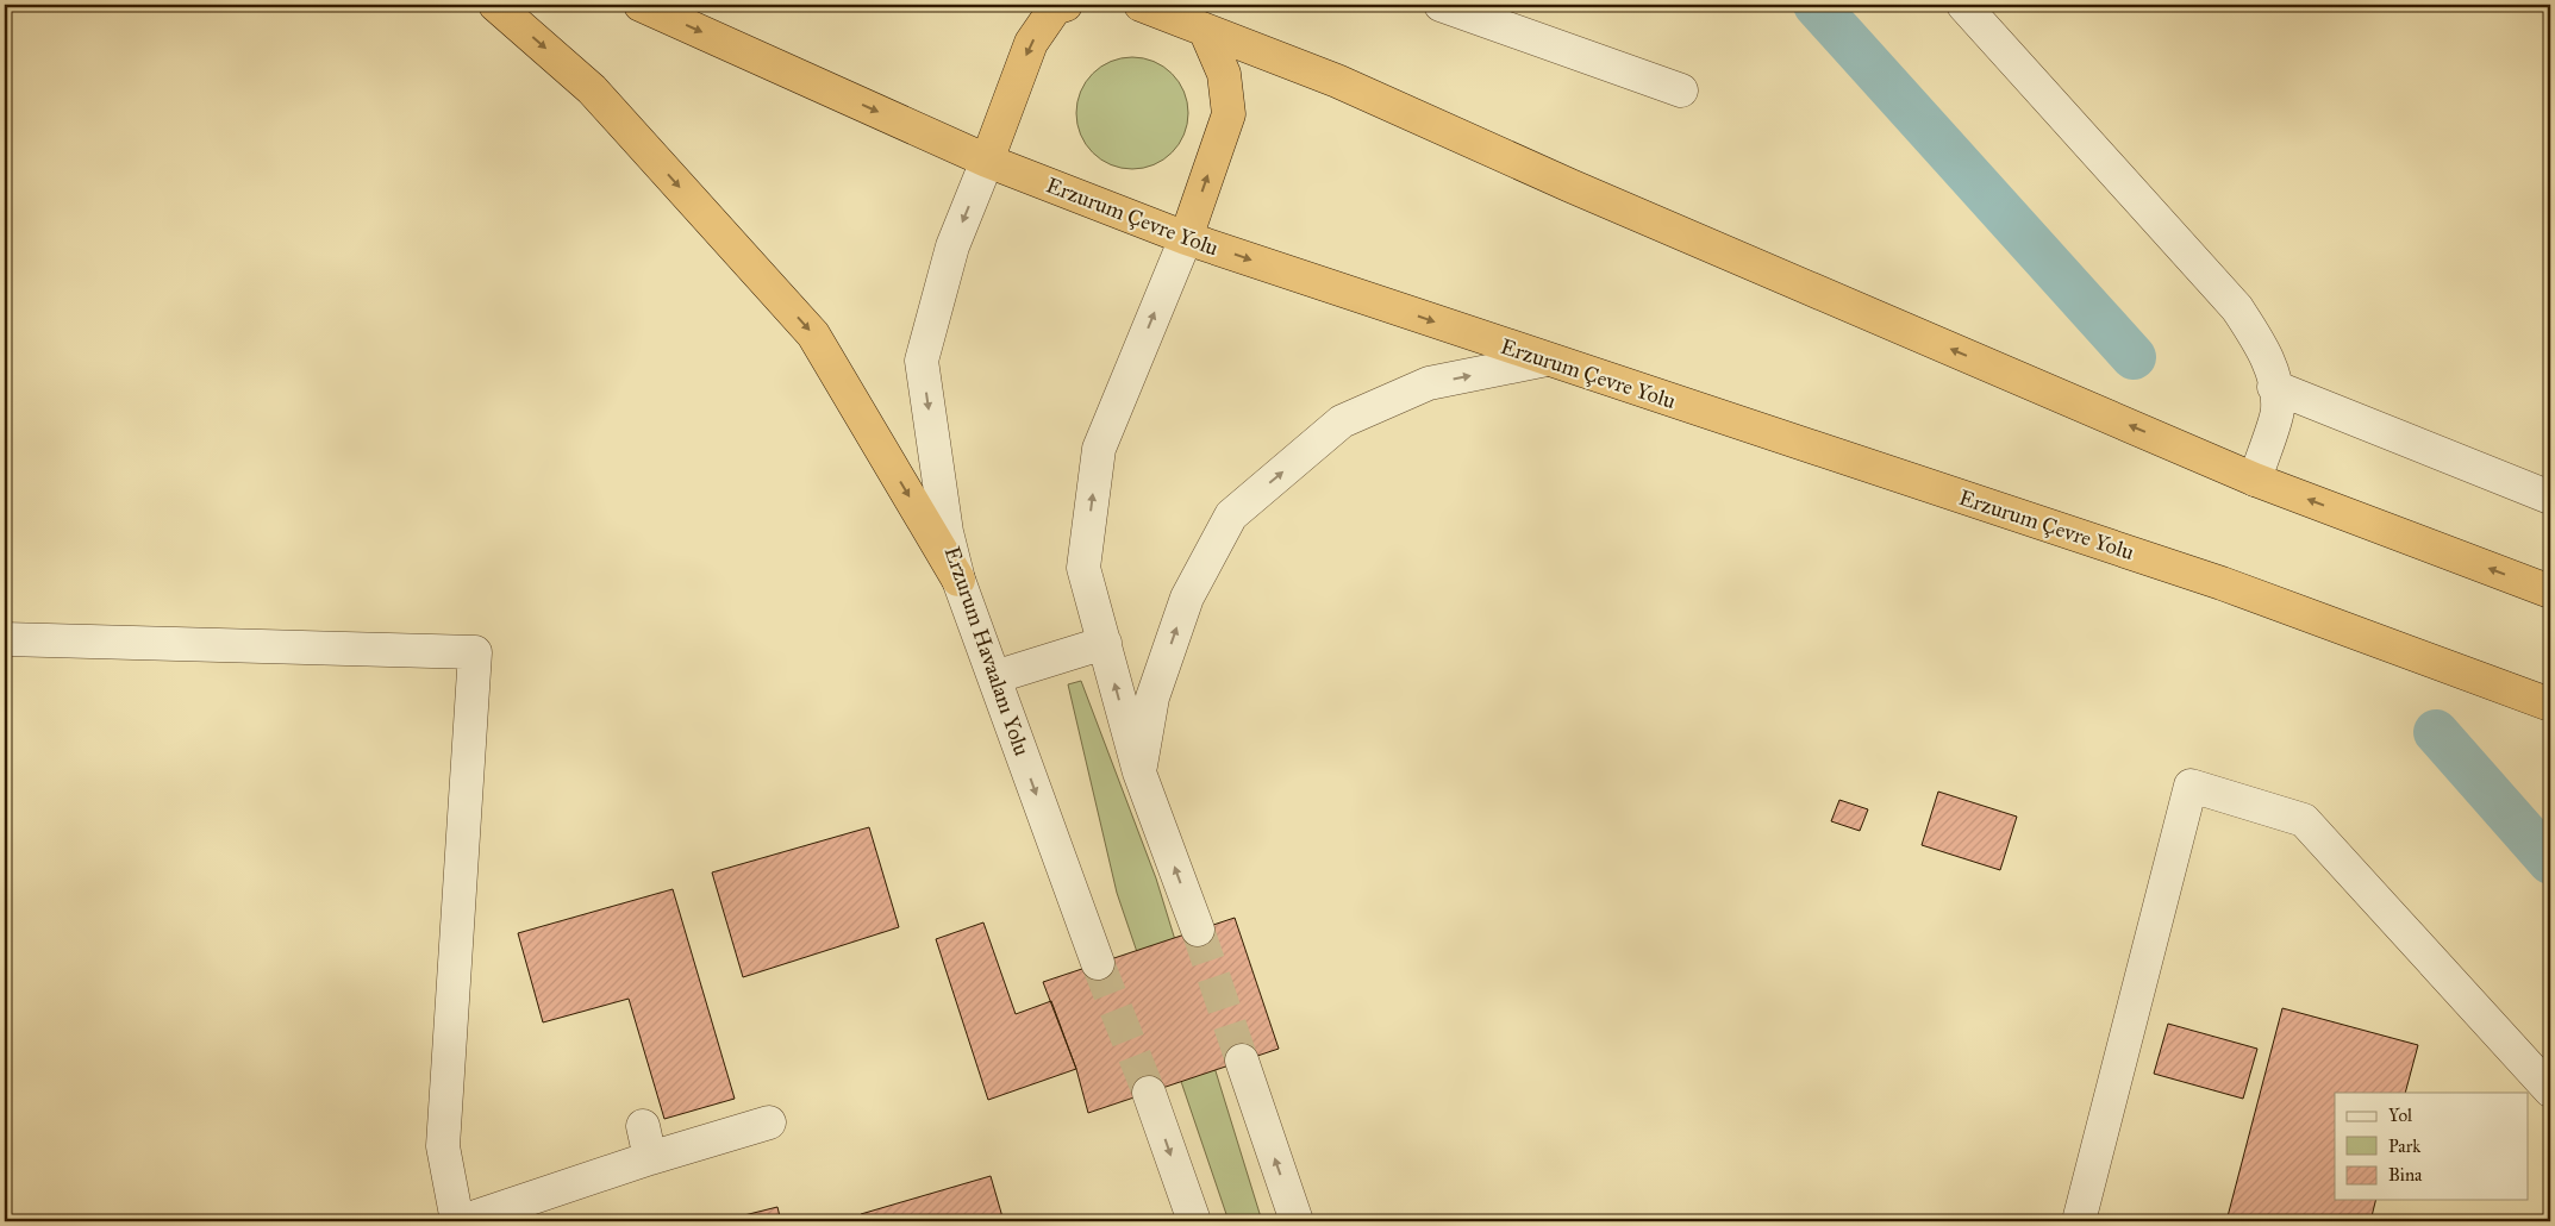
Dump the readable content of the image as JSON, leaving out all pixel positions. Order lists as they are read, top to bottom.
{
  "streets": {
    "highway": ["Erzurum Çevre Yolu"],
    "street": ["Erzurum Havaalanı Yolu"]
  },
  "crossings": [
    ["Erzurum Çevre Yolu", "Erzurum Havaalanı Yolu"]
  ],
  "legend": ["Yol", "Park", "Bina"]
}
